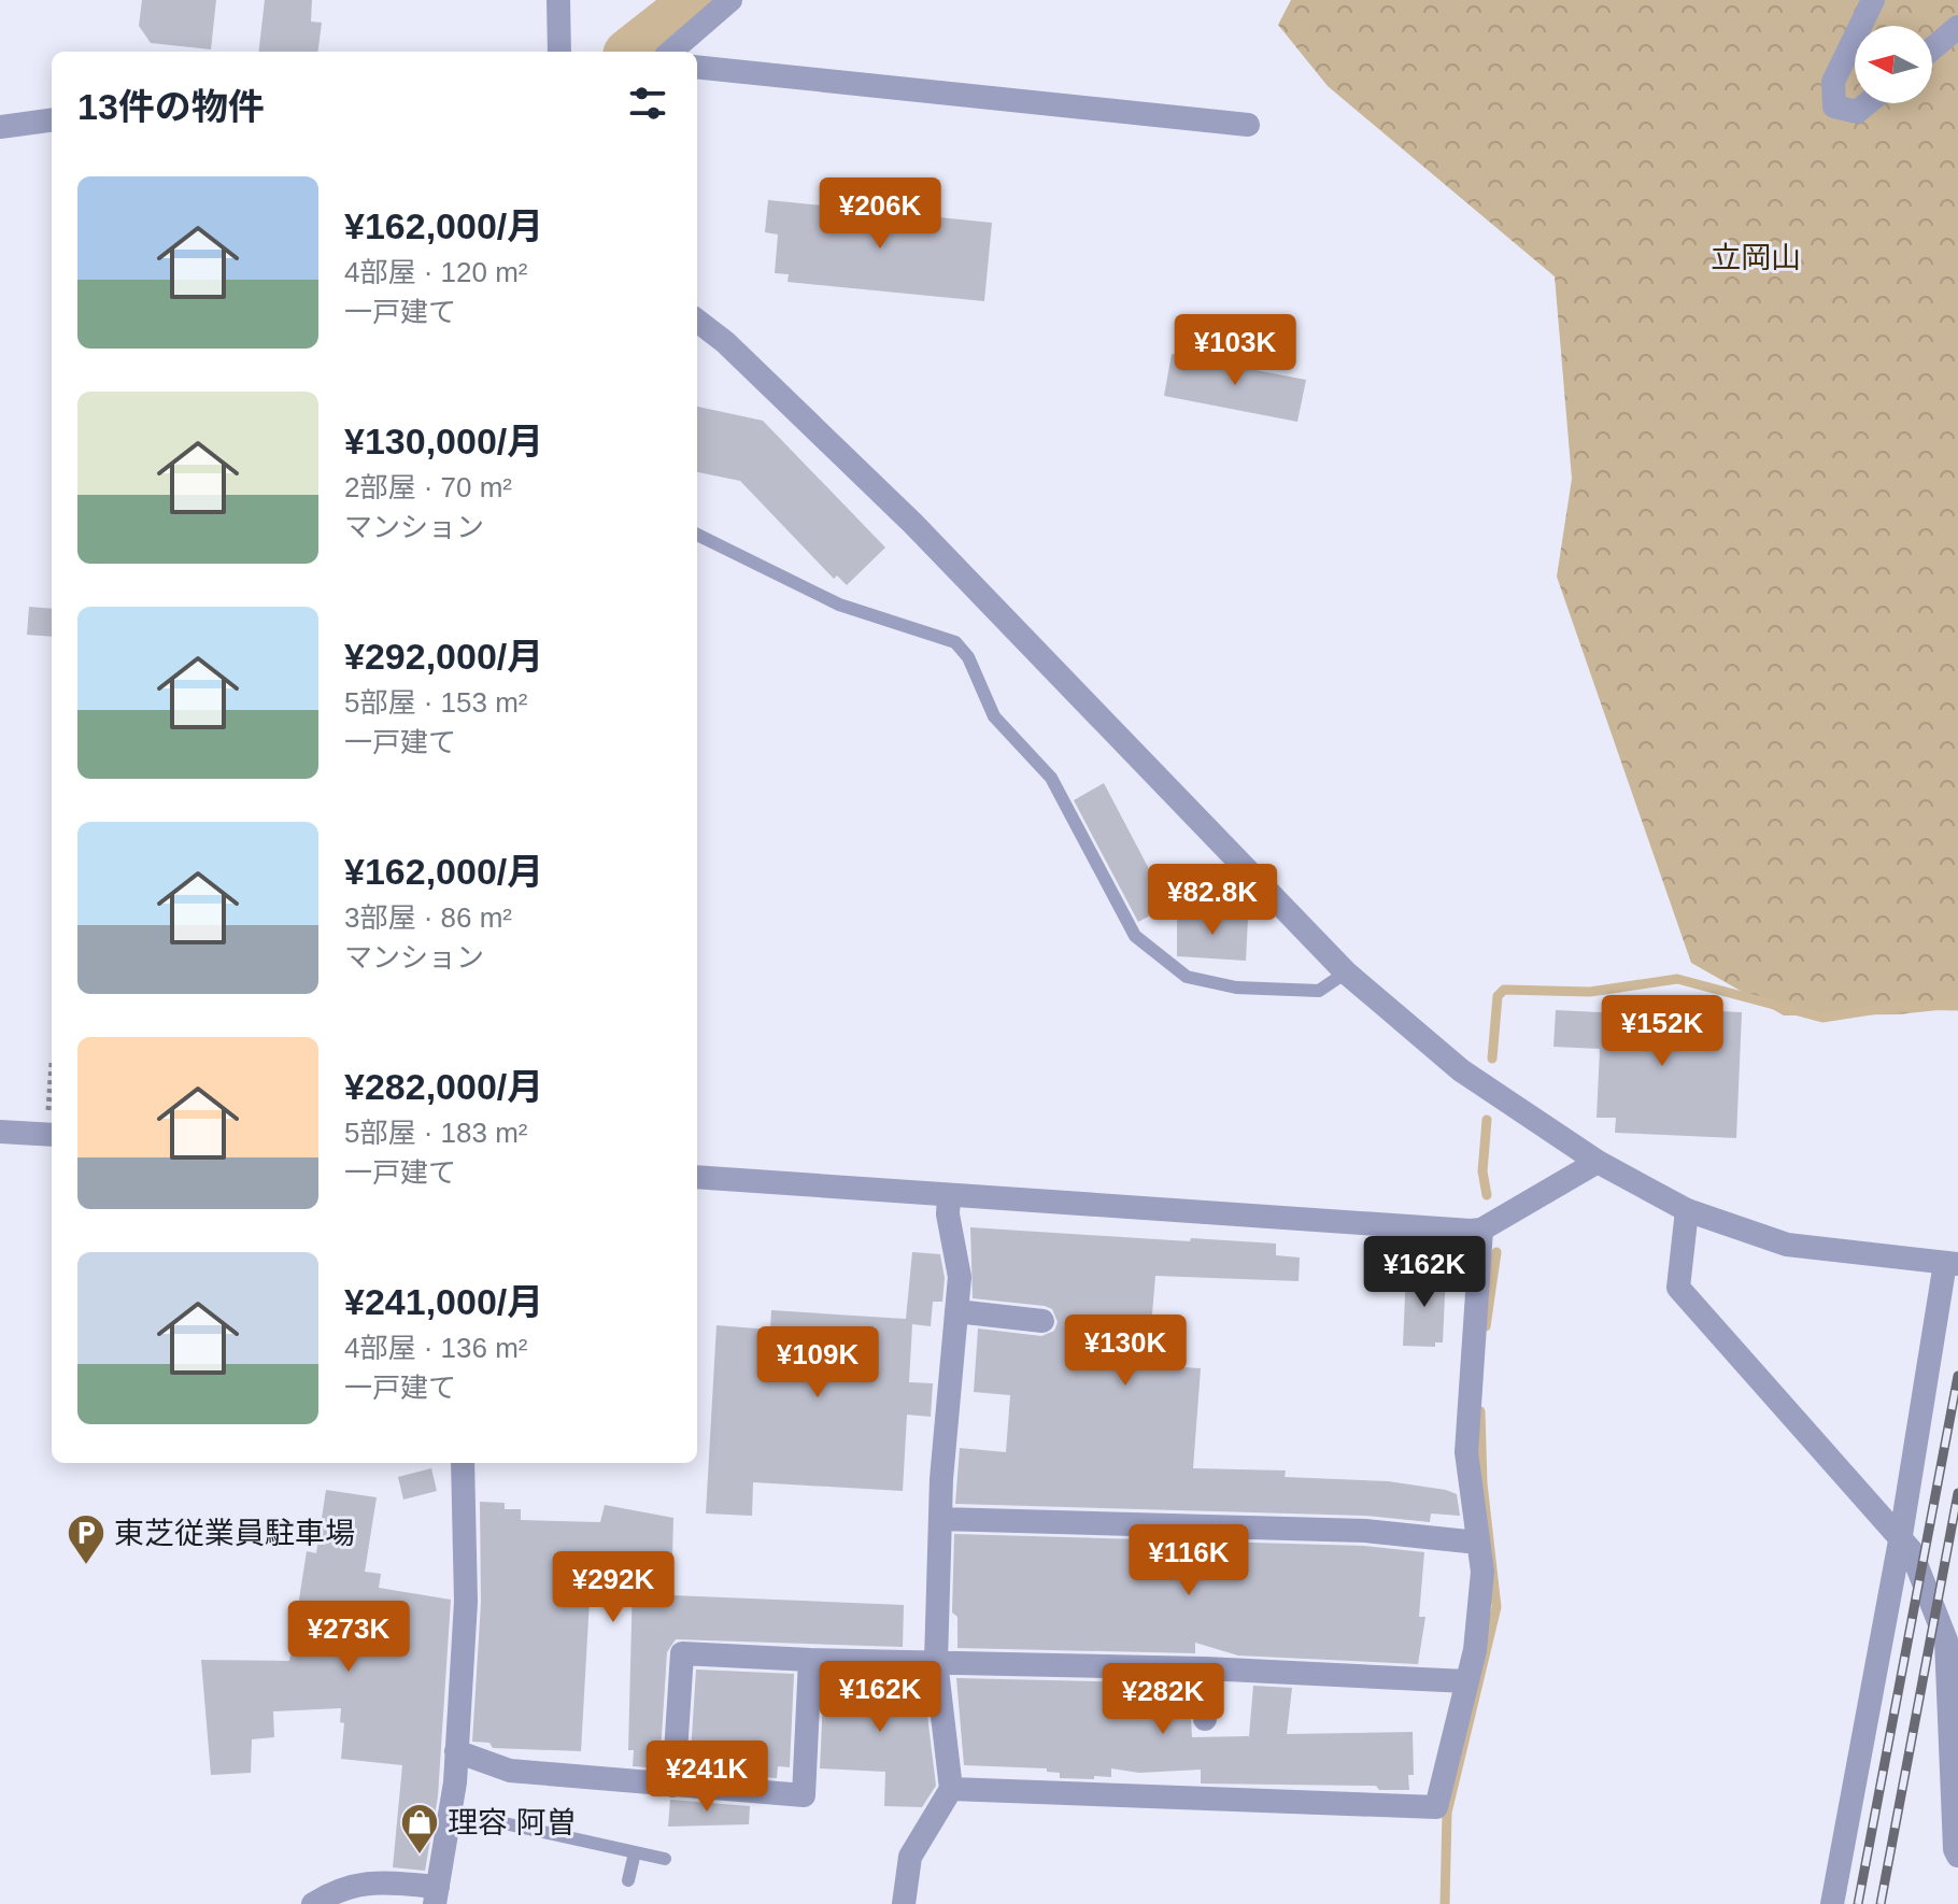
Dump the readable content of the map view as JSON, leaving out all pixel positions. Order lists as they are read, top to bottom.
{
  "parks": ["立岡山"],
  "places": {
    "parking": ["東芝従業員駐車場"],
    "shop": ["理容 阿曽"]
  },
  "north": "left",
  "page": {
    "heading": "13件の物件",
    "list": [
      {
        "name": "¥162,000/月",
        "note": "4部屋 · 120 m² · 一戸建て"
      },
      {
        "name": "¥130,000/月",
        "note": "2部屋 · 70 m² · マンション"
      },
      {
        "name": "¥292,000/月",
        "note": "5部屋 · 153 m² · 一戸建て"
      },
      {
        "name": "¥162,000/月",
        "note": "3部屋 · 86 m² · マンション"
      },
      {
        "name": "¥282,000/月",
        "note": "5部屋 · 183 m² · 一戸建て"
      },
      {
        "name": "¥241,000/月",
        "note": "4部屋 · 136 m² · 一戸建て"
      }
    ],
    "price": [
      "¥206K",
      "¥103K",
      "¥82.8K",
      "¥152K",
      "¥162K",
      "¥130K",
      "¥109K",
      "¥116K",
      "¥292K",
      "¥273K",
      "¥162K",
      "¥282K",
      "¥241K"
    ]
  }
}
